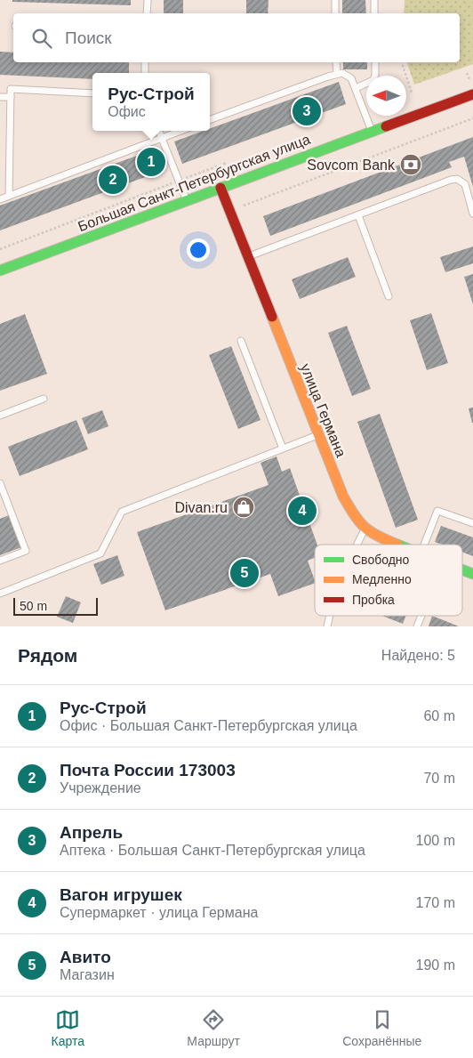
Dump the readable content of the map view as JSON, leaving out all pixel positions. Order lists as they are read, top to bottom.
{
  "streets": {
    "main road": ["Большая Санкт-Петербургская улица", "улица Германа"]
  },
  "crossings": [
    ["Большая Санкт-Петербургская улица", "улица Германа"]
  ],
  "places": {
    "bank": ["Sovcom Bank"],
    "shop": ["Divan.ru"]
  },
  "legend": ["Свободно", "Медленно", "Пробка"],
  "scale_bar": "50 m",
  "north": "left",
  "page": {
    "search": "Поиск",
    "popup": ["Рус-Строй", "Офис"],
    "pins": [
      "3",
      "1",
      "2",
      "4",
      "5"
    ],
    "scale": "50 m",
    "heading": ["Рядом", "Найдено: 5"],
    "list": [
      {
        "mark": "1",
        "name": "Рус-Строй",
        "note": "Офис · Большая Санкт-Петербургская улица",
        "value": "60 m"
      },
      {
        "mark": "2",
        "name": "Почта России 173003",
        "note": "Учреждение",
        "value": "70 m"
      },
      {
        "mark": "3",
        "name": "Апрель",
        "note": "Аптека · Большая Санкт-Петербургская улица",
        "value": "100 m"
      },
      {
        "mark": "4",
        "name": "Вагон игрушек",
        "note": "Супермаркет · улица Германа",
        "value": "170 m"
      },
      {
        "mark": "5",
        "name": "Авито",
        "note": "Магазин",
        "value": "190 m"
      }
    ],
    "nav": ["Карта", "Маршрут", "Сохранённые"]
  }
}
